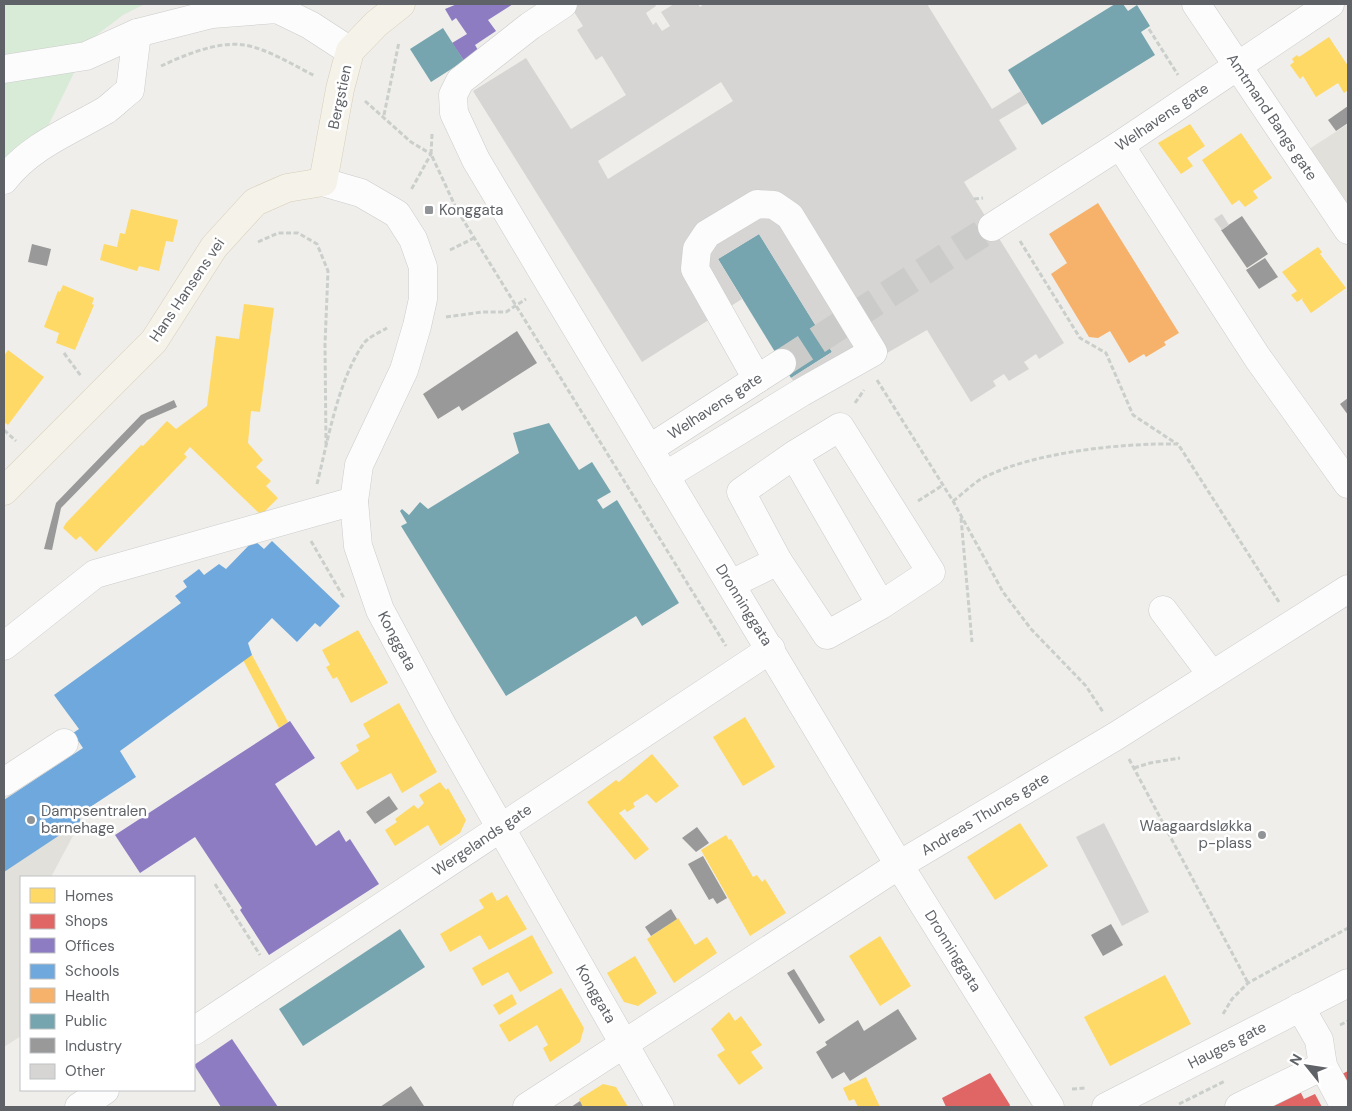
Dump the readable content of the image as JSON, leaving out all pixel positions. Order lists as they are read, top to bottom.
{
  "streets": {
    "main road": ["Bergstien", "Hans Hansens vei"],
    "street": [
      "Welhavens gate",
      "Amtmand Bangs gate",
      "Dronninggata",
      "Konggata",
      "Andreas Thunes gate",
      "Wergelands gate",
      "Hauges gate"
    ]
  },
  "crossings": [
    ["Bergstien", "Hans Hansens vei"],
    ["Bergstien", "Konggata"],
    ["Welhavens gate", "Amtmand Bangs gate"],
    ["Welhavens gate", "Dronninggata"],
    ["Hans Hansens vei", "Konggata"],
    ["Dronninggata", "Andreas Thunes gate"],
    ["Dronninggata", "Wergelands gate"],
    ["Konggata", "Andreas Thunes gate"],
    ["Konggata", "Wergelands gate"]
  ],
  "places": {
    "transit": ["Konggata"],
    "other": ["Dampsentralen barnehage", "Waagaardsløkka p-plass"]
  },
  "legend": [
    "Homes",
    "Shops",
    "Offices",
    "Schools",
    "Health",
    "Public",
    "Industry",
    "Other"
  ],
  "north": "top left"
}
